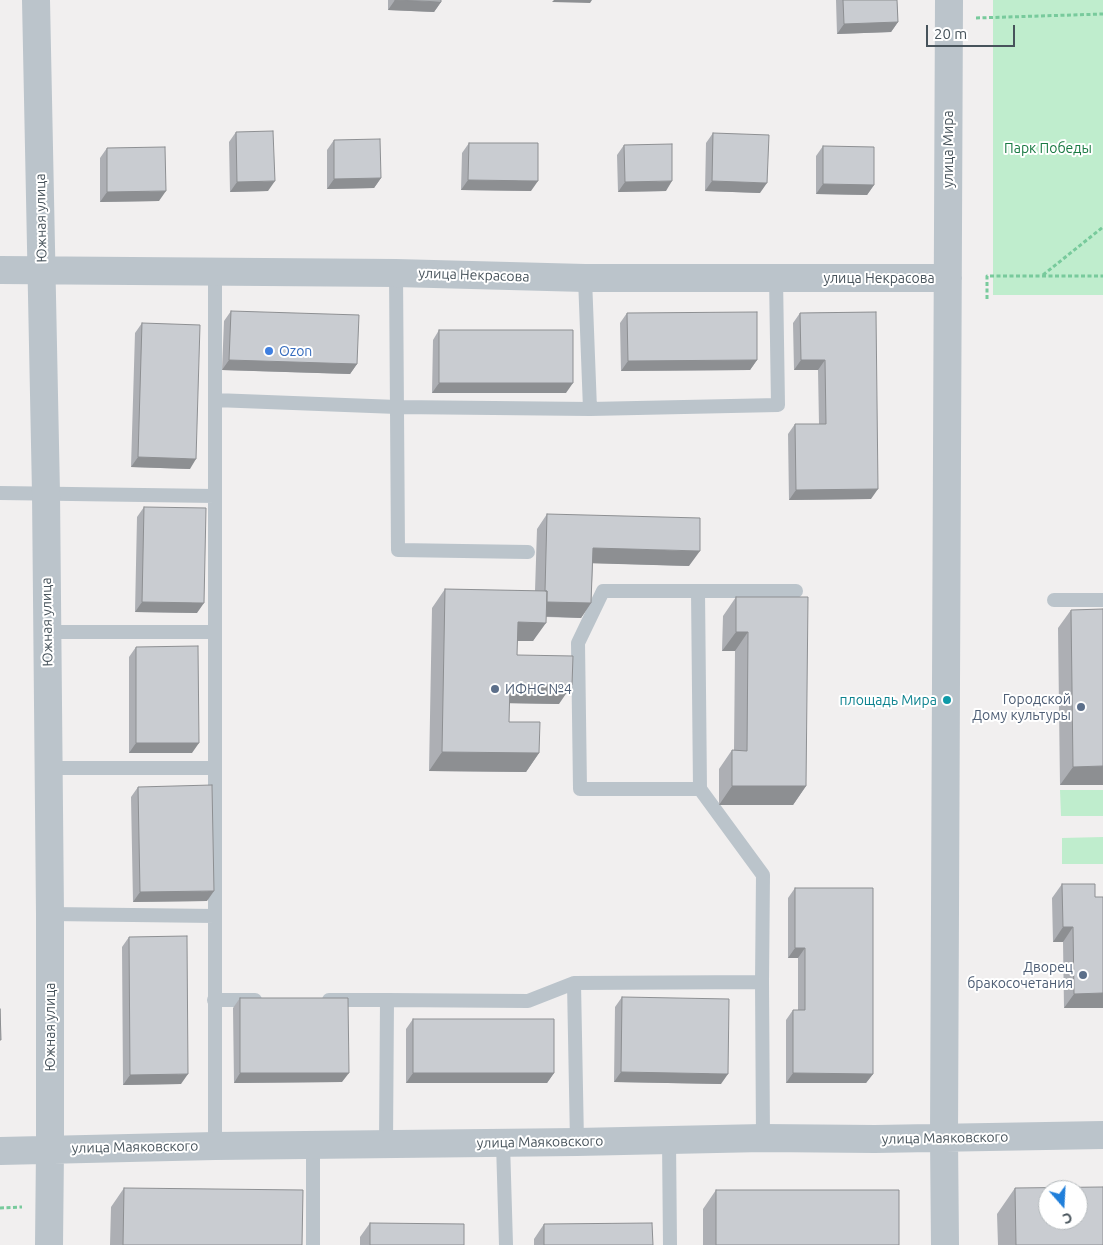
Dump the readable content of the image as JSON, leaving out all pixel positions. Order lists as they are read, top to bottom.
{
  "streets": {
    "street": [
      "улица Мира",
      "Южная улица",
      "улица Некрасова",
      "улица Маяковского"
    ]
  },
  "crossings": [
    ["улица Мира", "улица Некрасова"],
    ["улица Мира", "улица Маяковского"],
    ["Южная улица", "улица Некрасова"],
    ["Южная улица", "улица Маяковского"]
  ],
  "parks": ["Парк Победы"],
  "places": [
    "Ozon",
    "ИФНС №4",
    "площадь Мира",
    "Городской Дому культуры",
    "Дворец бракосочетания"
  ],
  "scale_bar": "20 m",
  "north": "bottom"
}
